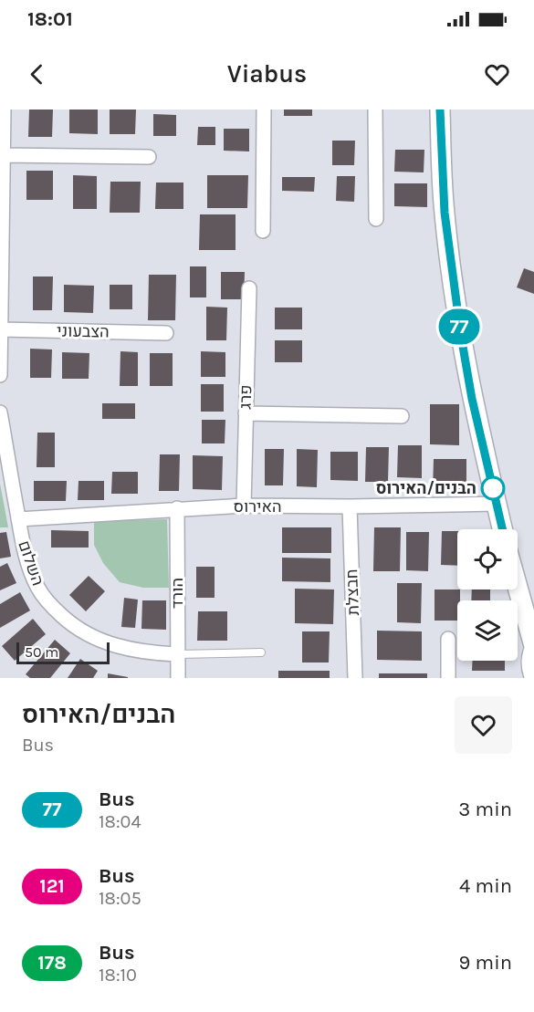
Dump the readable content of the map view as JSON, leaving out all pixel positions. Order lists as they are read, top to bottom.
{
  "streets": {
    "street": [
      "הצבעוני",
      "פרג",
      "האירוס",
      "השלום",
      "חבצלת",
      "הורד"
    ]
  },
  "crossings": [
    ["פרג", "האירוס"],
    ["האירוס", "השלום"],
    ["האירוס", "חבצלת"],
    ["האירוס", "הורד"],
    ["השלום", "הורד"]
  ],
  "places": ["הבנים/האירוס"],
  "lines": ["bus line 77"],
  "scale_bar": "50 m",
  "page": {
    "status": "18:01",
    "header": "Viabus",
    "on_map": "77",
    "scale": "50 m",
    "heading": ["הבנים/האירוס", "Bus"],
    "list": [
      {
        "mark": "77",
        "name": "Bus",
        "note": "18:04",
        "value": "3 min"
      },
      {
        "mark": "121",
        "name": "Bus",
        "note": "18:05",
        "value": "4 min"
      },
      {
        "mark": "178",
        "name": "Bus",
        "note": "18:10",
        "value": "9 min"
      }
    ]
  }
}
